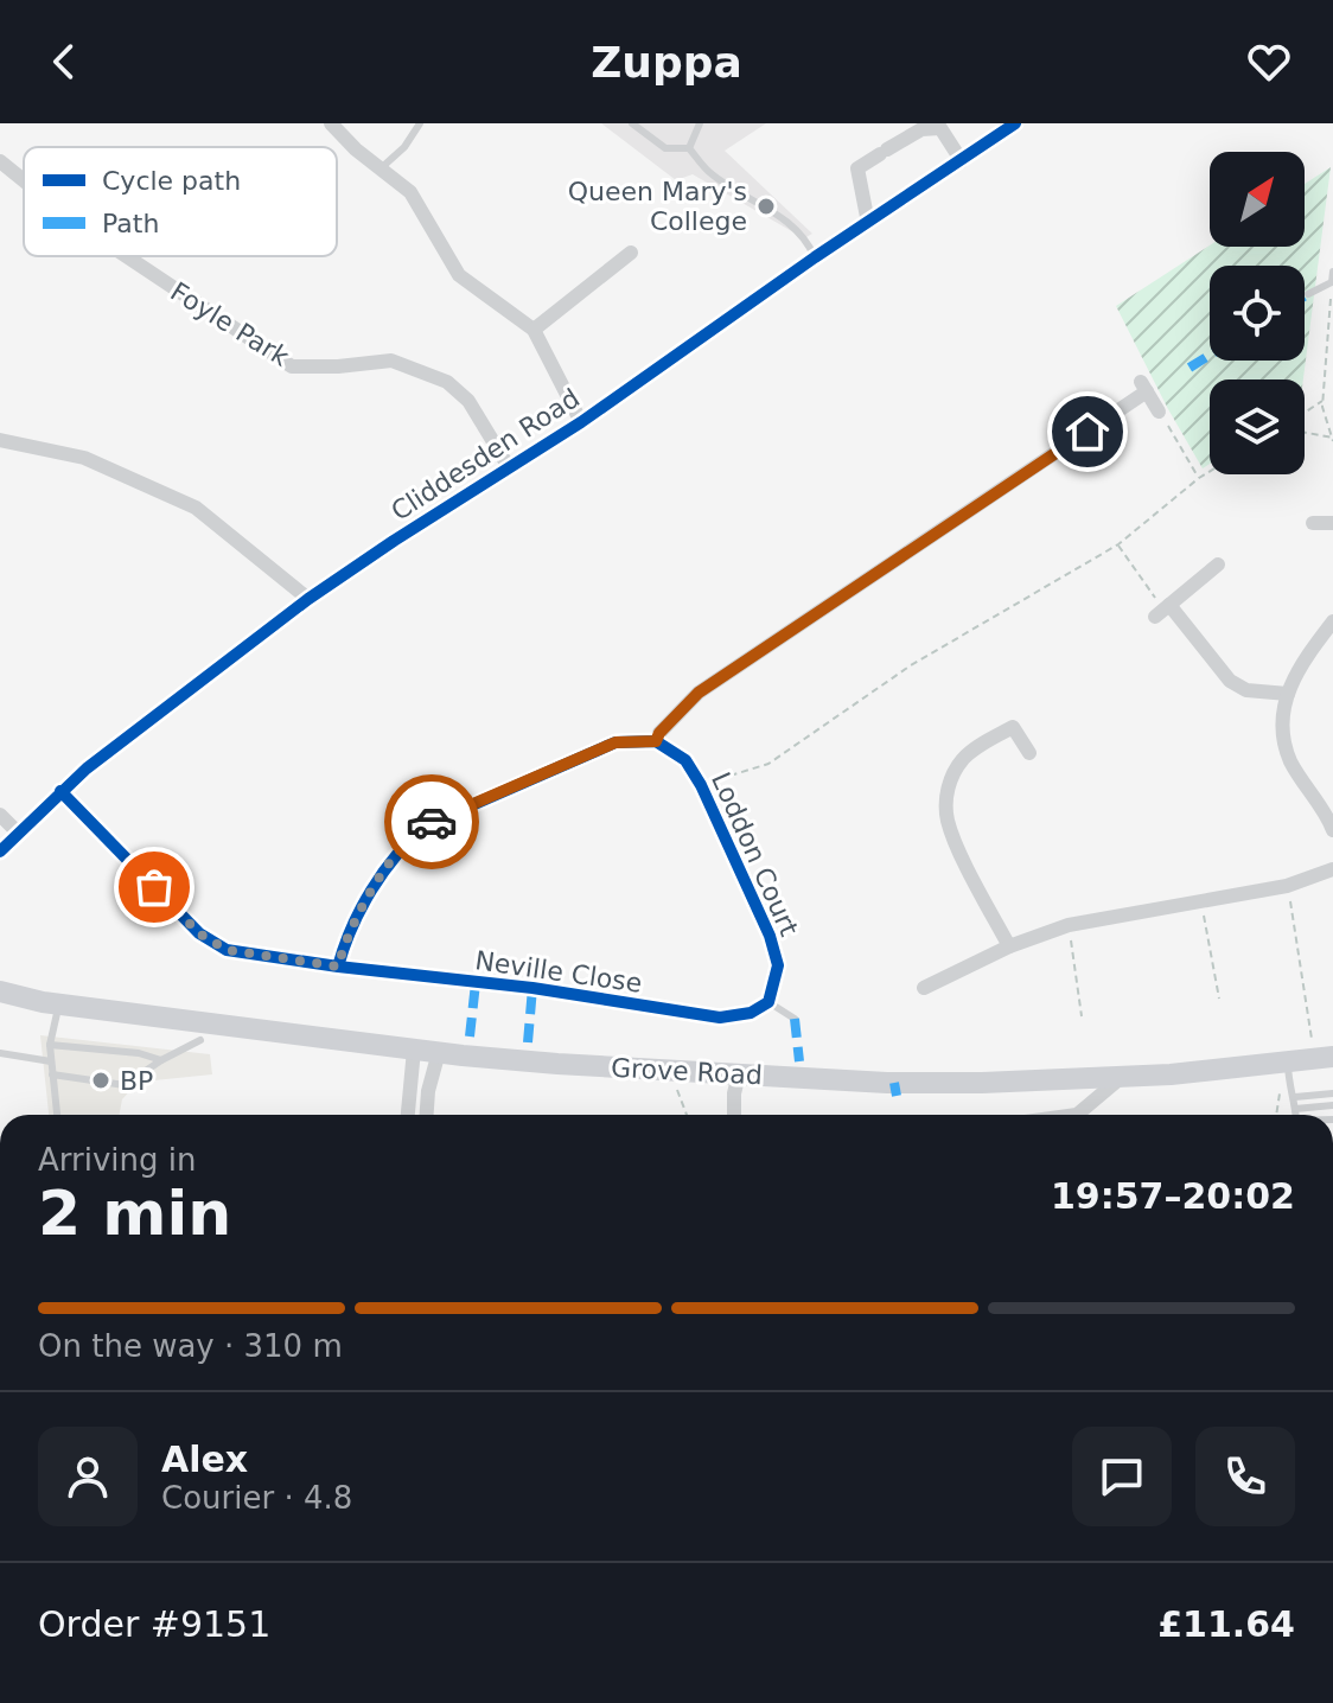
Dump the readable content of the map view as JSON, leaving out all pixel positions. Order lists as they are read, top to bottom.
{
  "streets": {
    "street": [
      "Foyle Park",
      "Cliddesden Road",
      "Loddon Court",
      "Neville Close",
      "Grove Road"
    ]
  },
  "crossings": [
    ["Foyle Park", "Cliddesden Road"],
    ["Cliddesden Road", "Neville Close"],
    ["Loddon Court", "Neville Close"]
  ],
  "places": ["Queen Mary's College", "BP"],
  "legend": ["Cycle path", "Path"],
  "north": "top right",
  "page": {
    "header": "Zuppa",
    "heading": ["2 min", "Arriving in", "19:57–20:02"],
    "panel": [
      "Alex",
      "Courier · 4.8",
      "Order #9151",
      "£11.64"
    ],
    "bar": "On the way · 310 m"
  }
}
